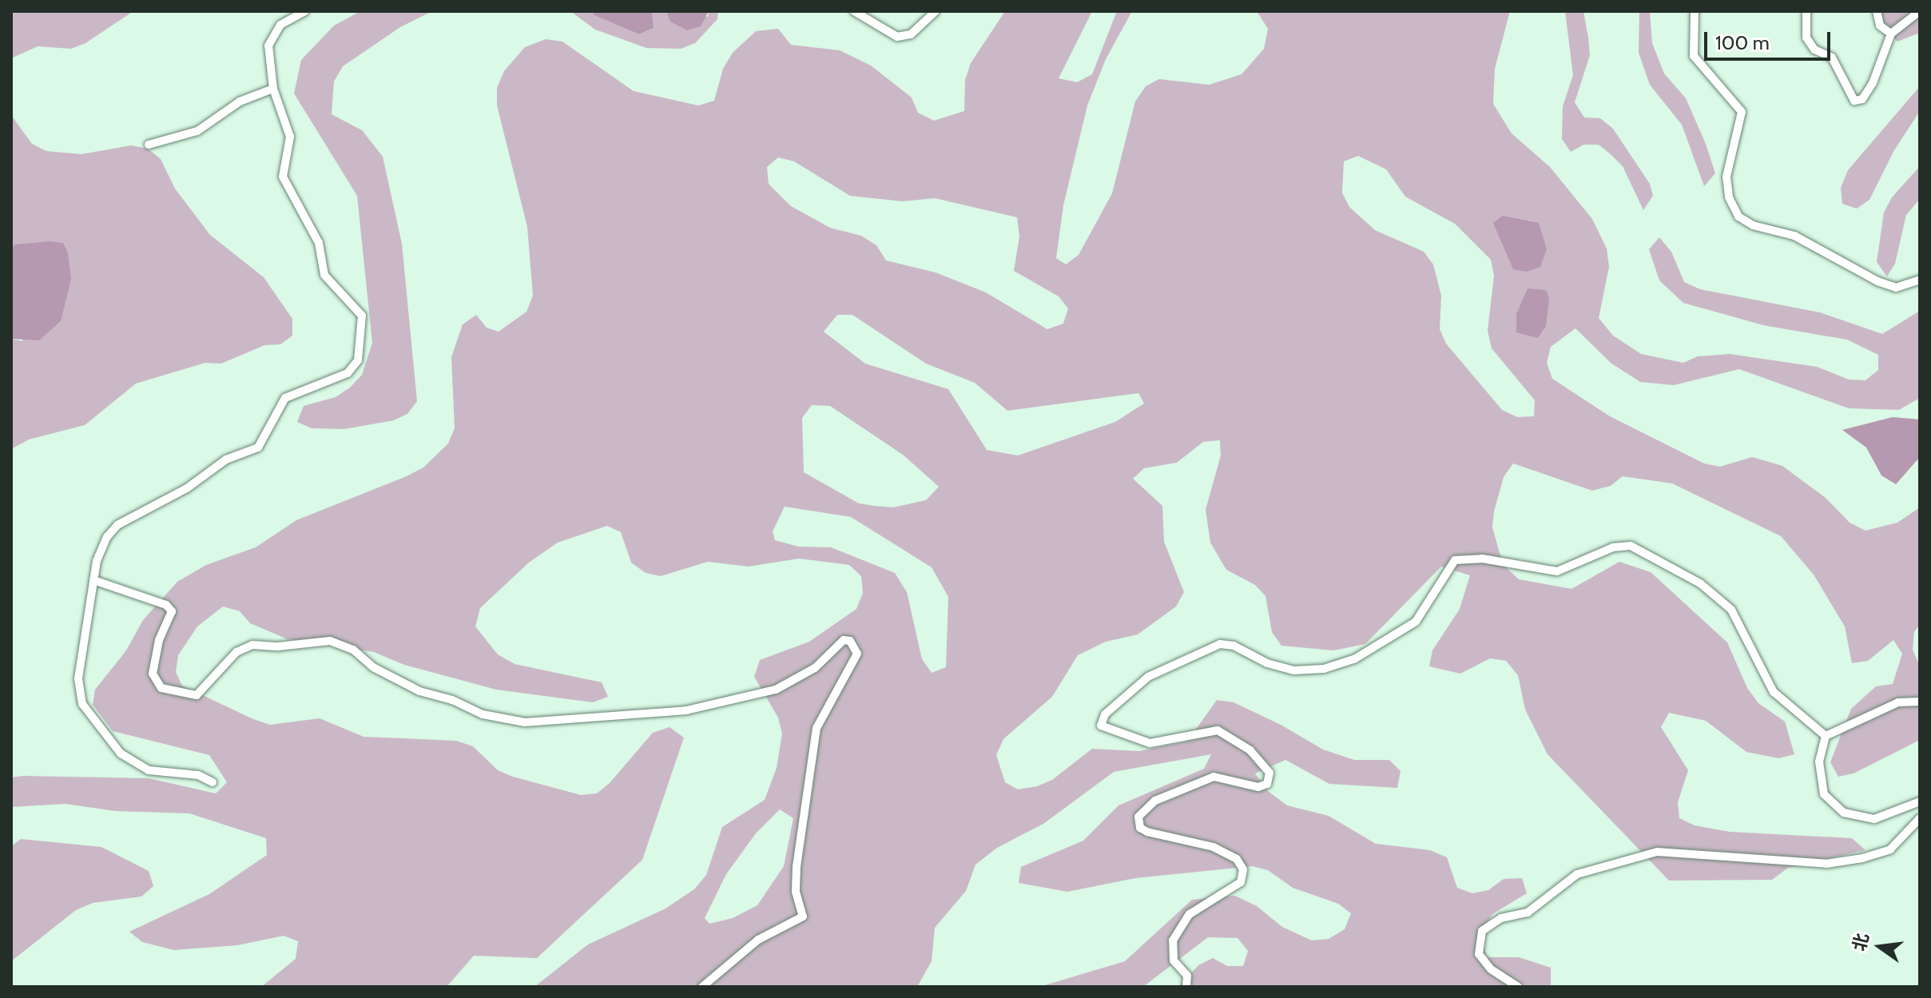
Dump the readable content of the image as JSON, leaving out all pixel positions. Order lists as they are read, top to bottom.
{
  "scale_bar": "100 m",
  "north": "left"
}
